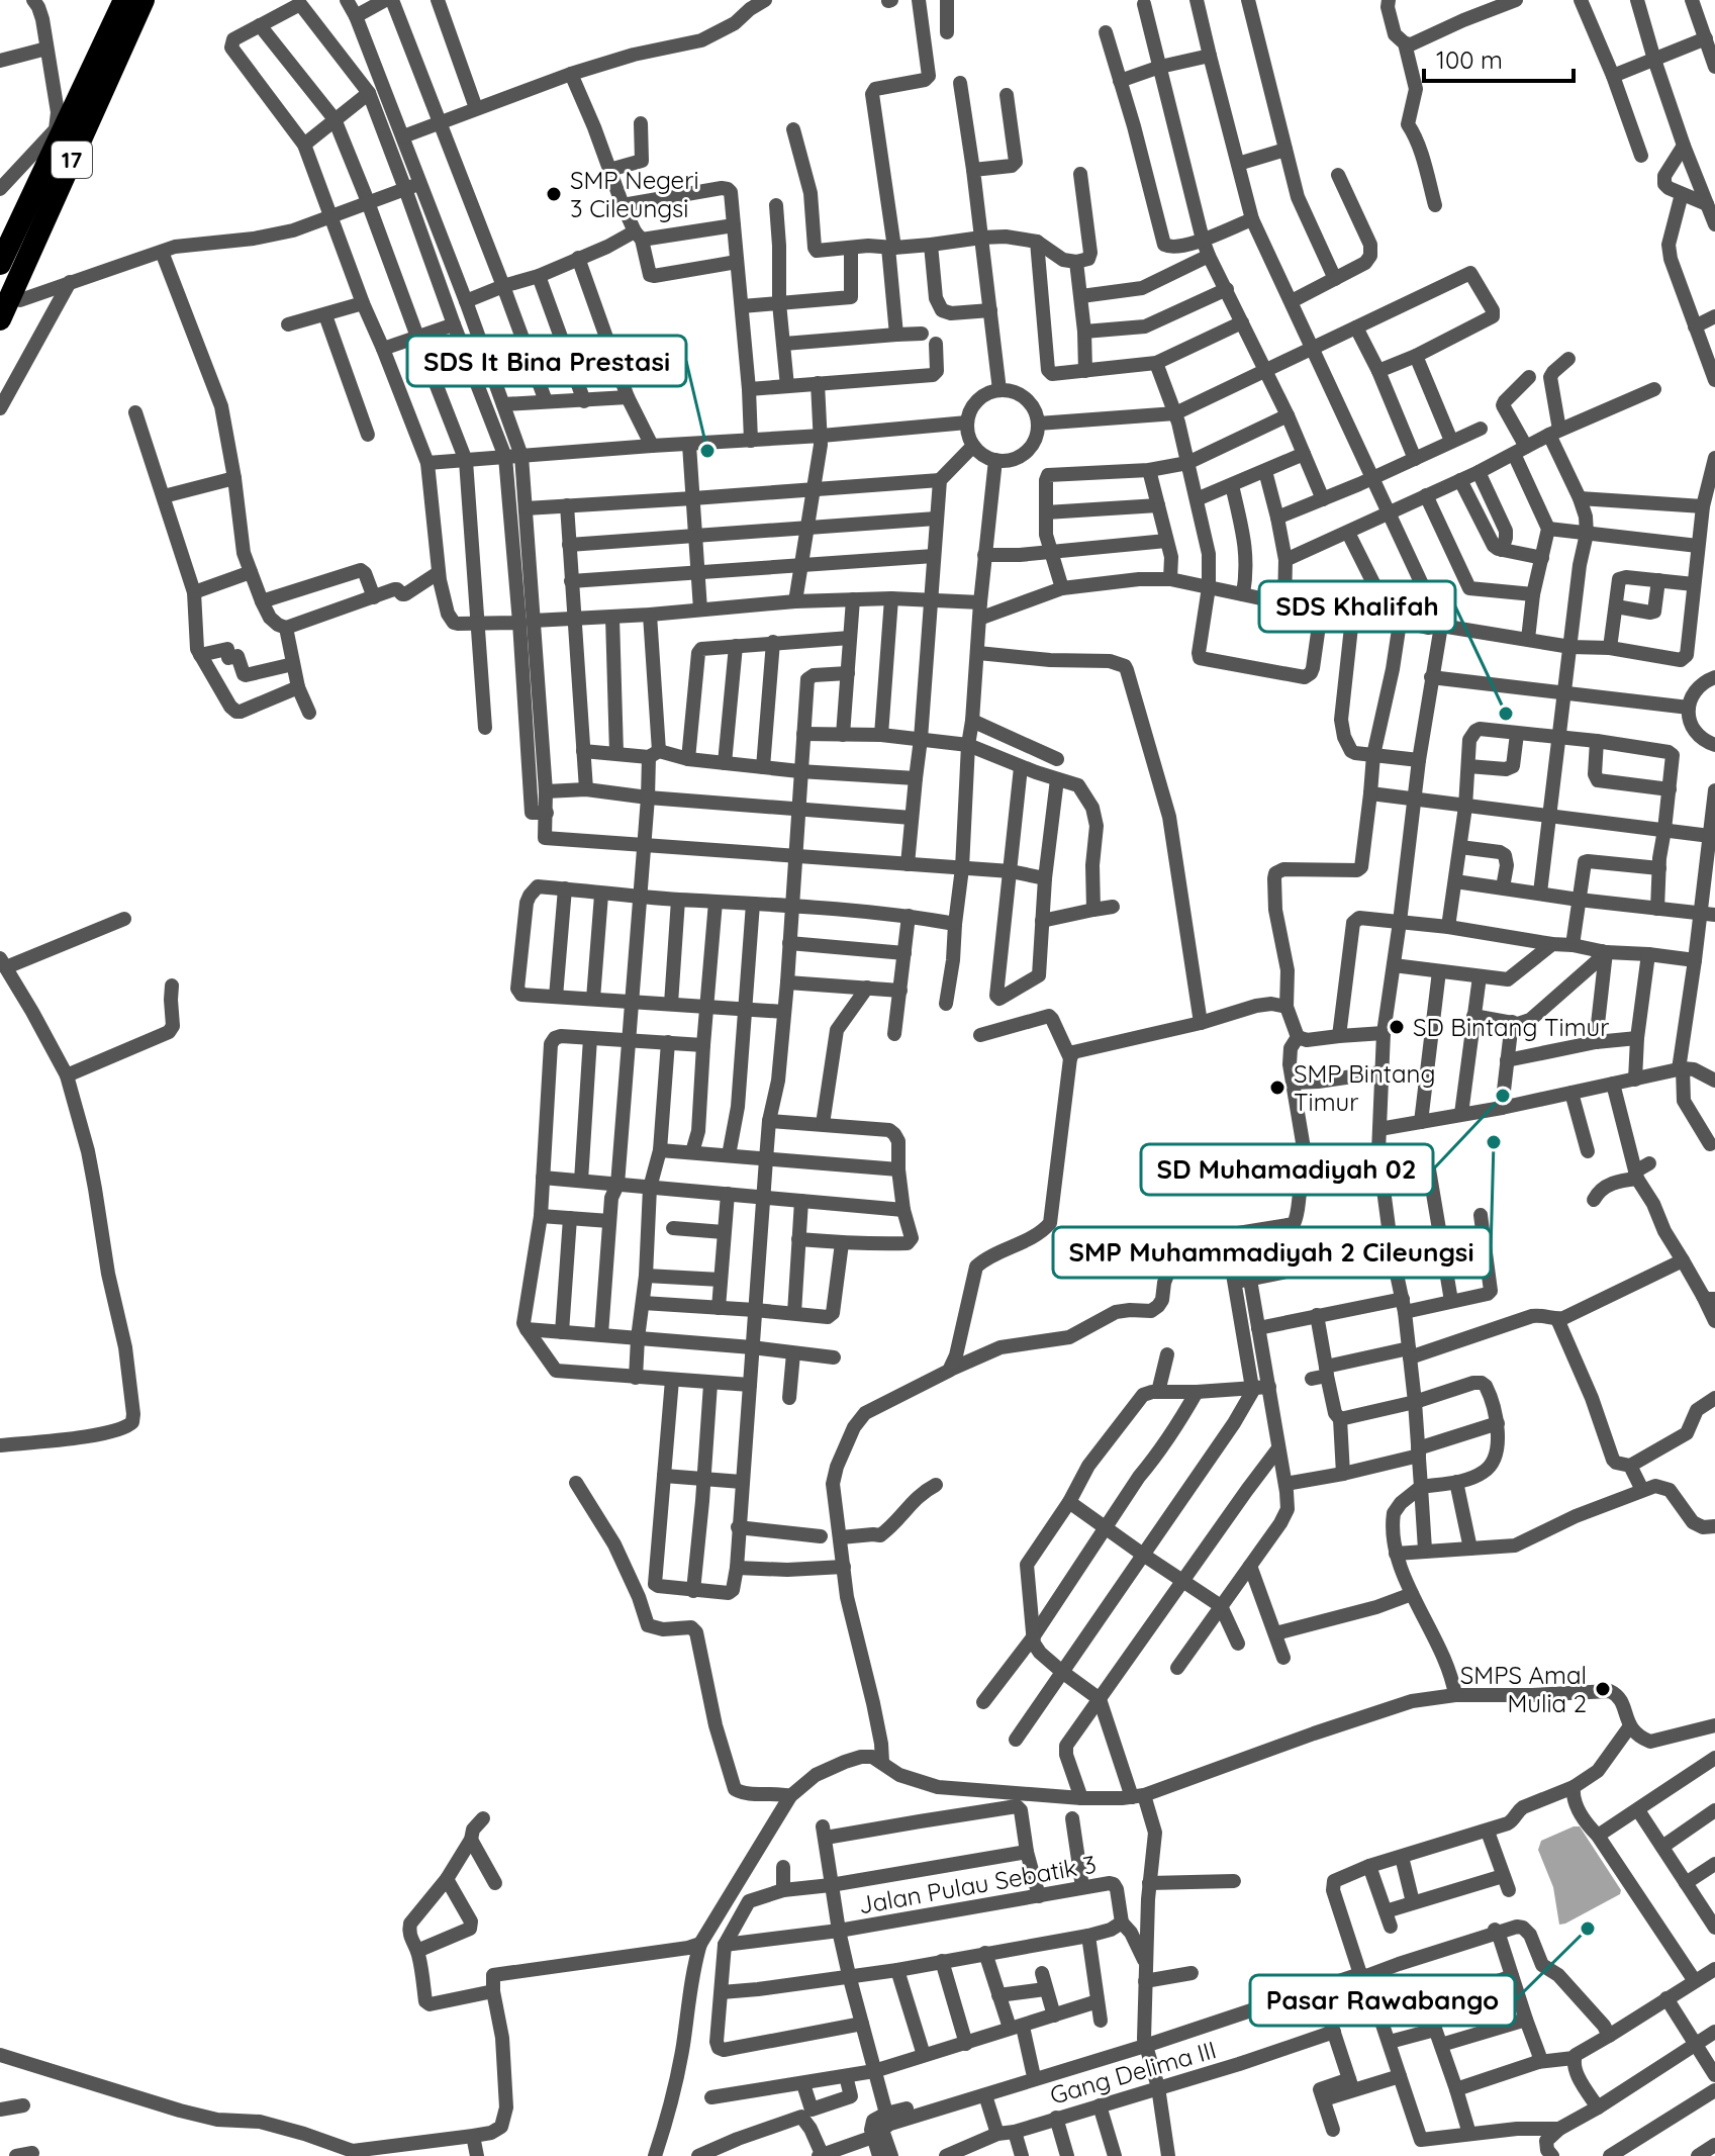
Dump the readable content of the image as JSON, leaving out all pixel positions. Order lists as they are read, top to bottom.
{
  "streets": {
    "highway": ["17"],
    "street": ["Jalan Pulau Sebatik 3", "Gang Delima III"]
  },
  "places": [
    "SMP Negeri 3 Cileungsi",
    "SDS It Bina Prestasi",
    "SDS Khalifah",
    "SD Bintang Timur",
    "SMP Bintang Timur",
    "SD Muhamadiyah 02",
    "SMP Muhammadiyah 2 Cileungsi",
    "SMPS Amal Mulia 2",
    "Pasar Rawabango"
  ],
  "scale_bar": "100 m"
}
